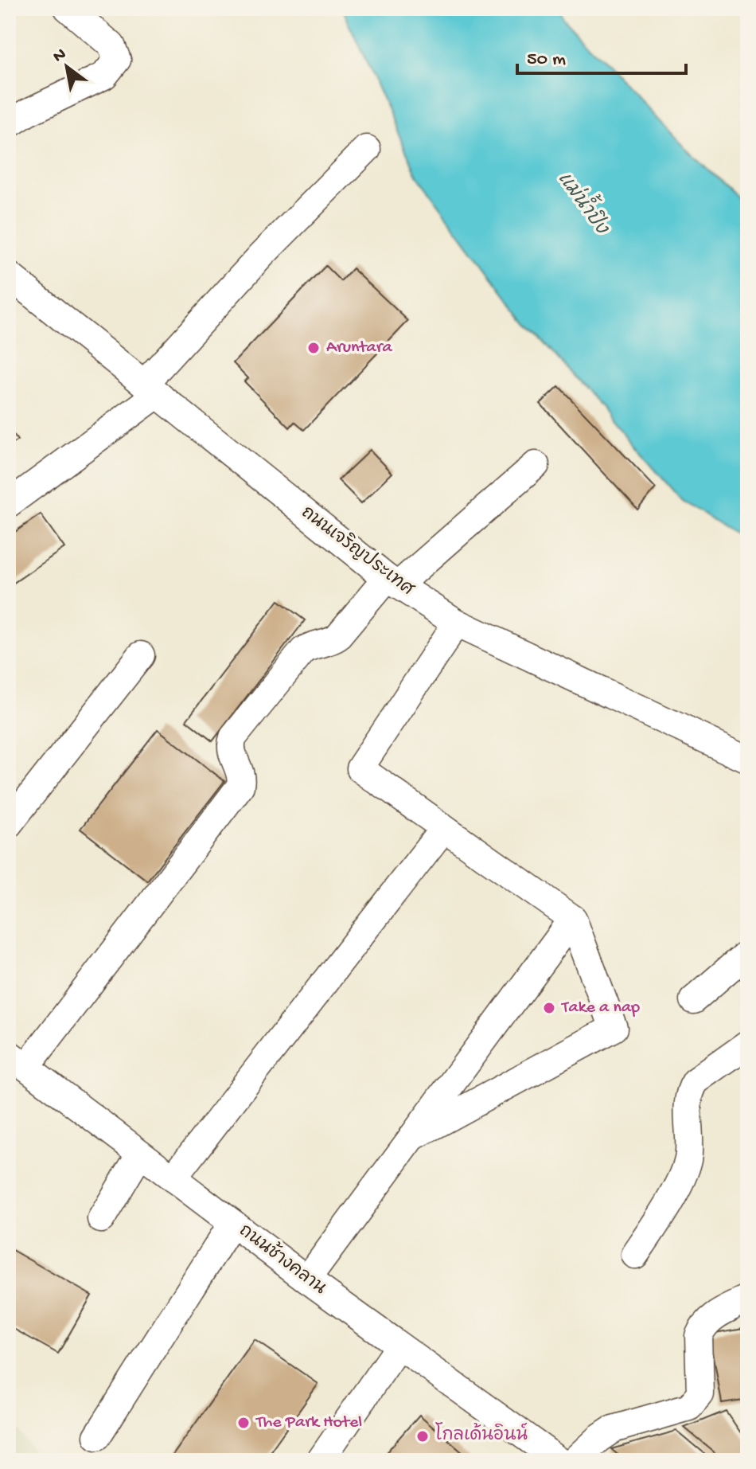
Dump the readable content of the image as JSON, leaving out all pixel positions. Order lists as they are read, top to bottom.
{
  "streets": {
    "street": ["ถนนเจริญประเทศ", "ถนนช้างคลาน"]
  },
  "water": ["แม่น้ำปิง"],
  "places": [
    "Aruntara",
    "Take a nap",
    "The Park Hotel",
    "โกลเด้นอินน์"
  ],
  "scale_bar": "50 m",
  "north": "top left"
}
